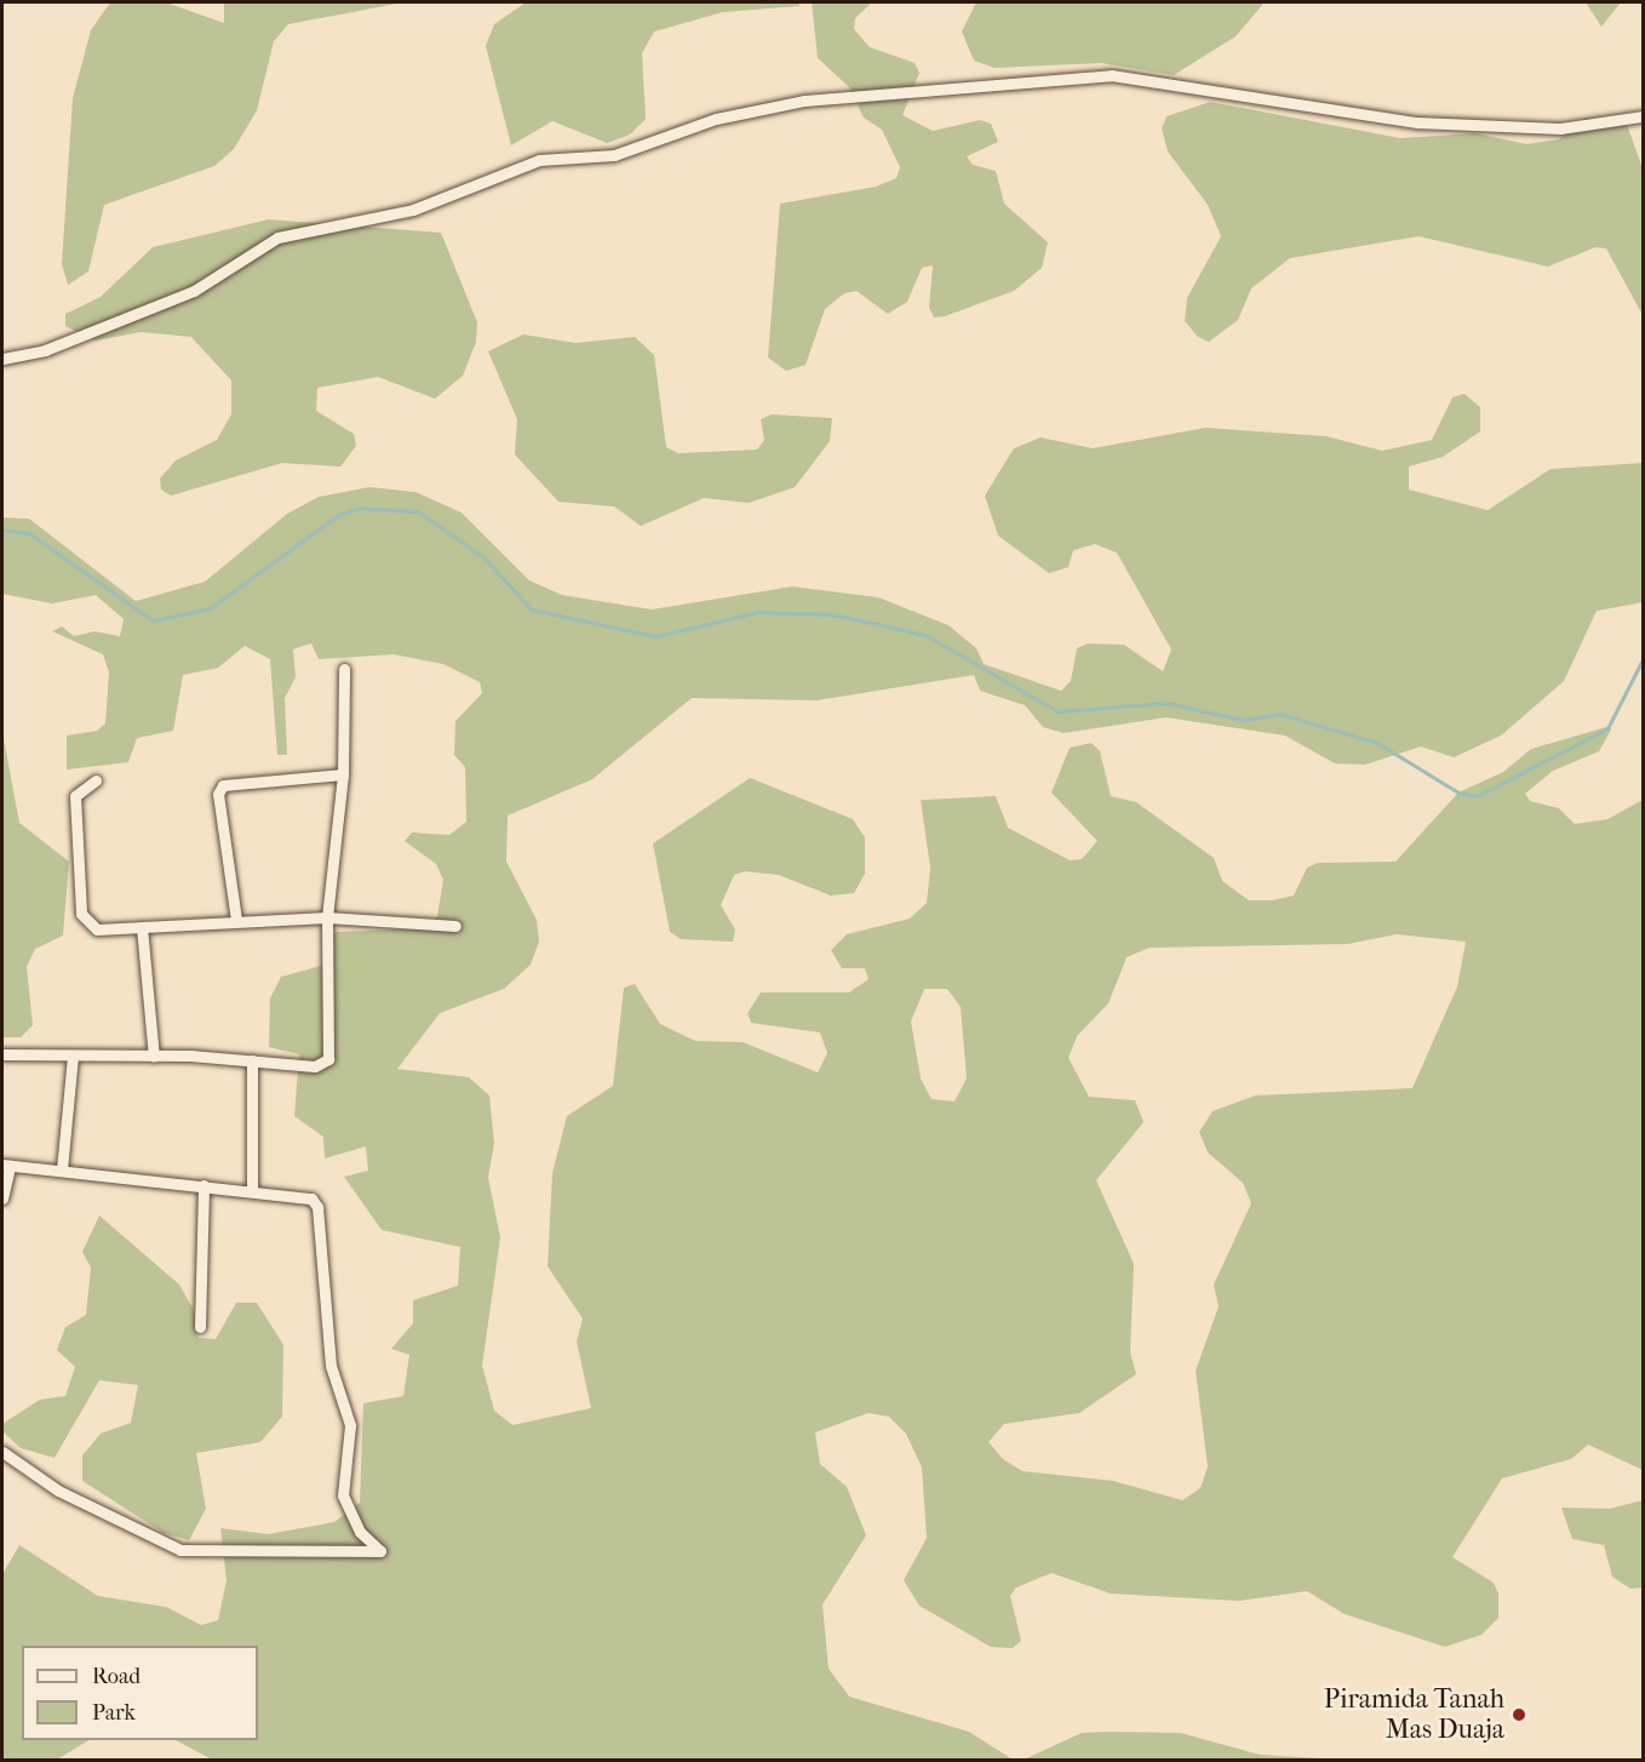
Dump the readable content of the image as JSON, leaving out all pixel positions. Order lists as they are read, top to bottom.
{
  "places": ["Piramida Tanah Mas Duaja"],
  "legend": ["Road", "Park"]
}
